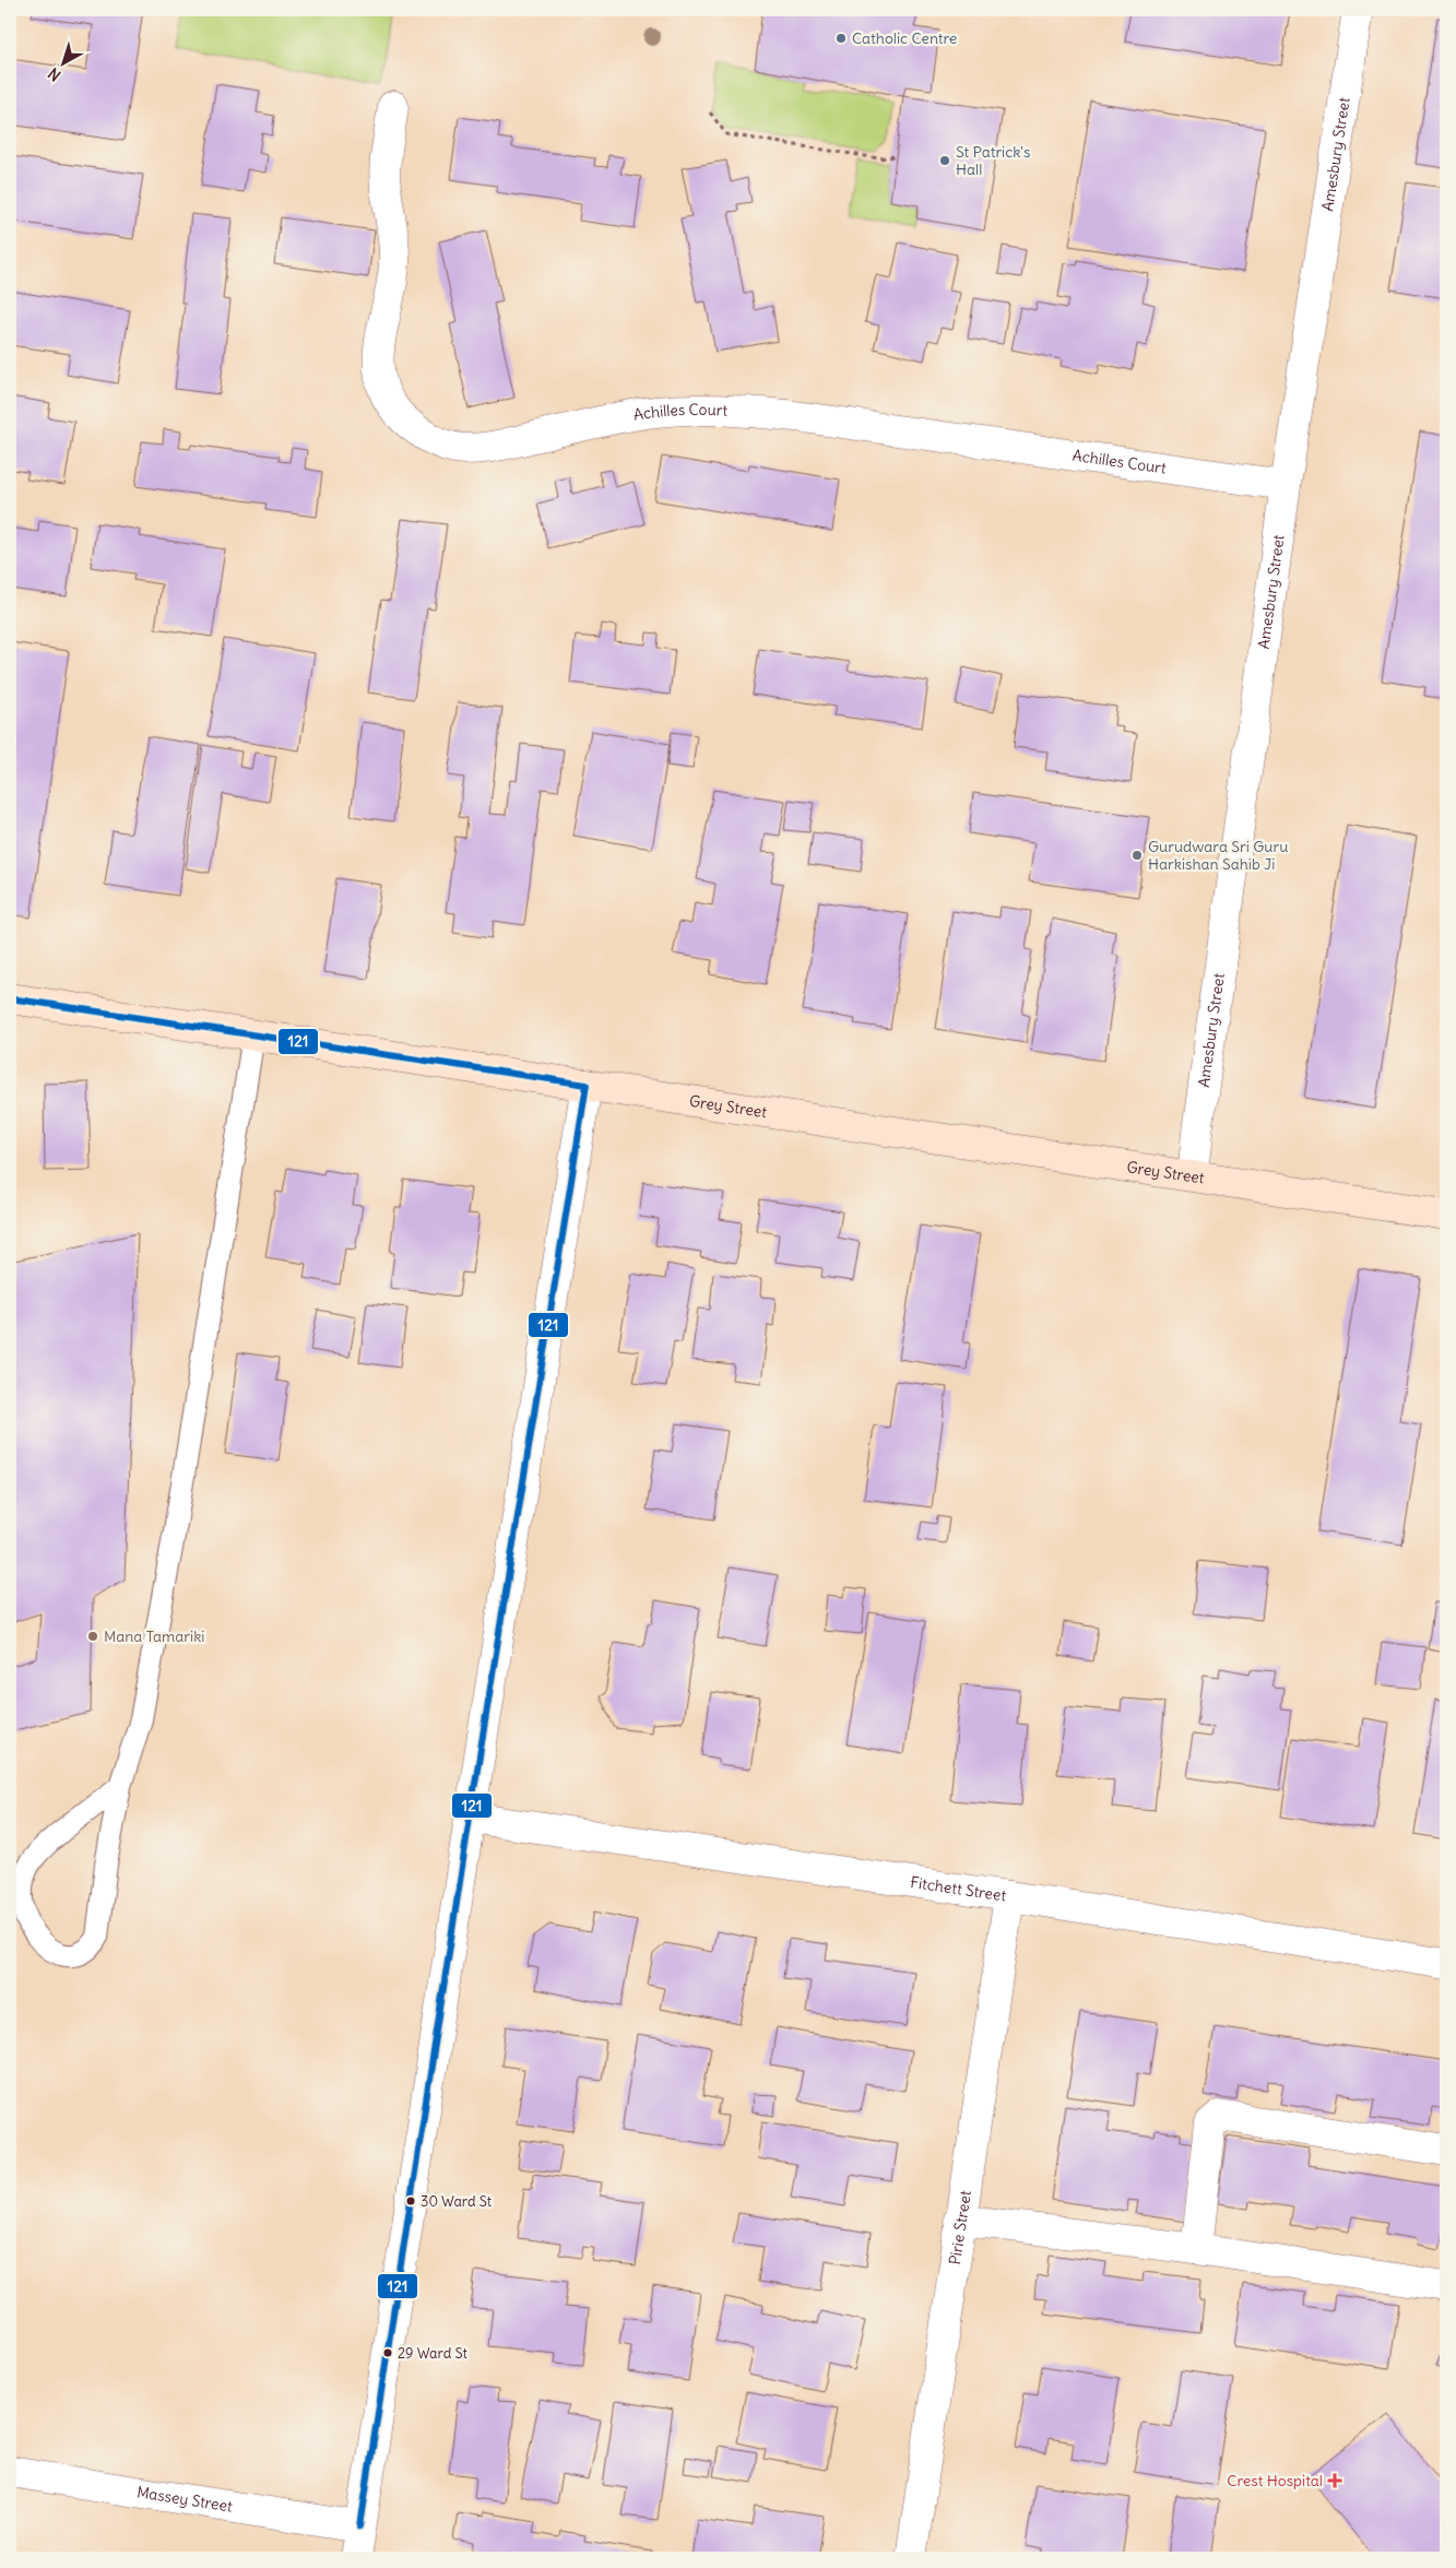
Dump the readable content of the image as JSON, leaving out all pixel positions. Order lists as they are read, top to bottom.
{
  "streets": {
    "street": [
      "Amesbury Street",
      "Achilles Court",
      "Grey Street",
      "Fitchett Street",
      "Pirie Street",
      "Massey Street"
    ]
  },
  "crossings": [
    ["Amesbury Street", "Achilles Court"],
    ["Amesbury Street", "Grey Street"],
    ["Fitchett Street", "Pirie Street"]
  ],
  "places": {
    "other": [
      "Catholic Centre",
      "St Patrick's Hall",
      "Gurudwara Sri Guru Harkishan Sahib Ji",
      "Mana Tamariki",
      "30 Ward St",
      "29 Ward St"
    ],
    "health": ["Crest Hospital"]
  },
  "lines": ["transit line 121"],
  "north": "bottom left"
}
